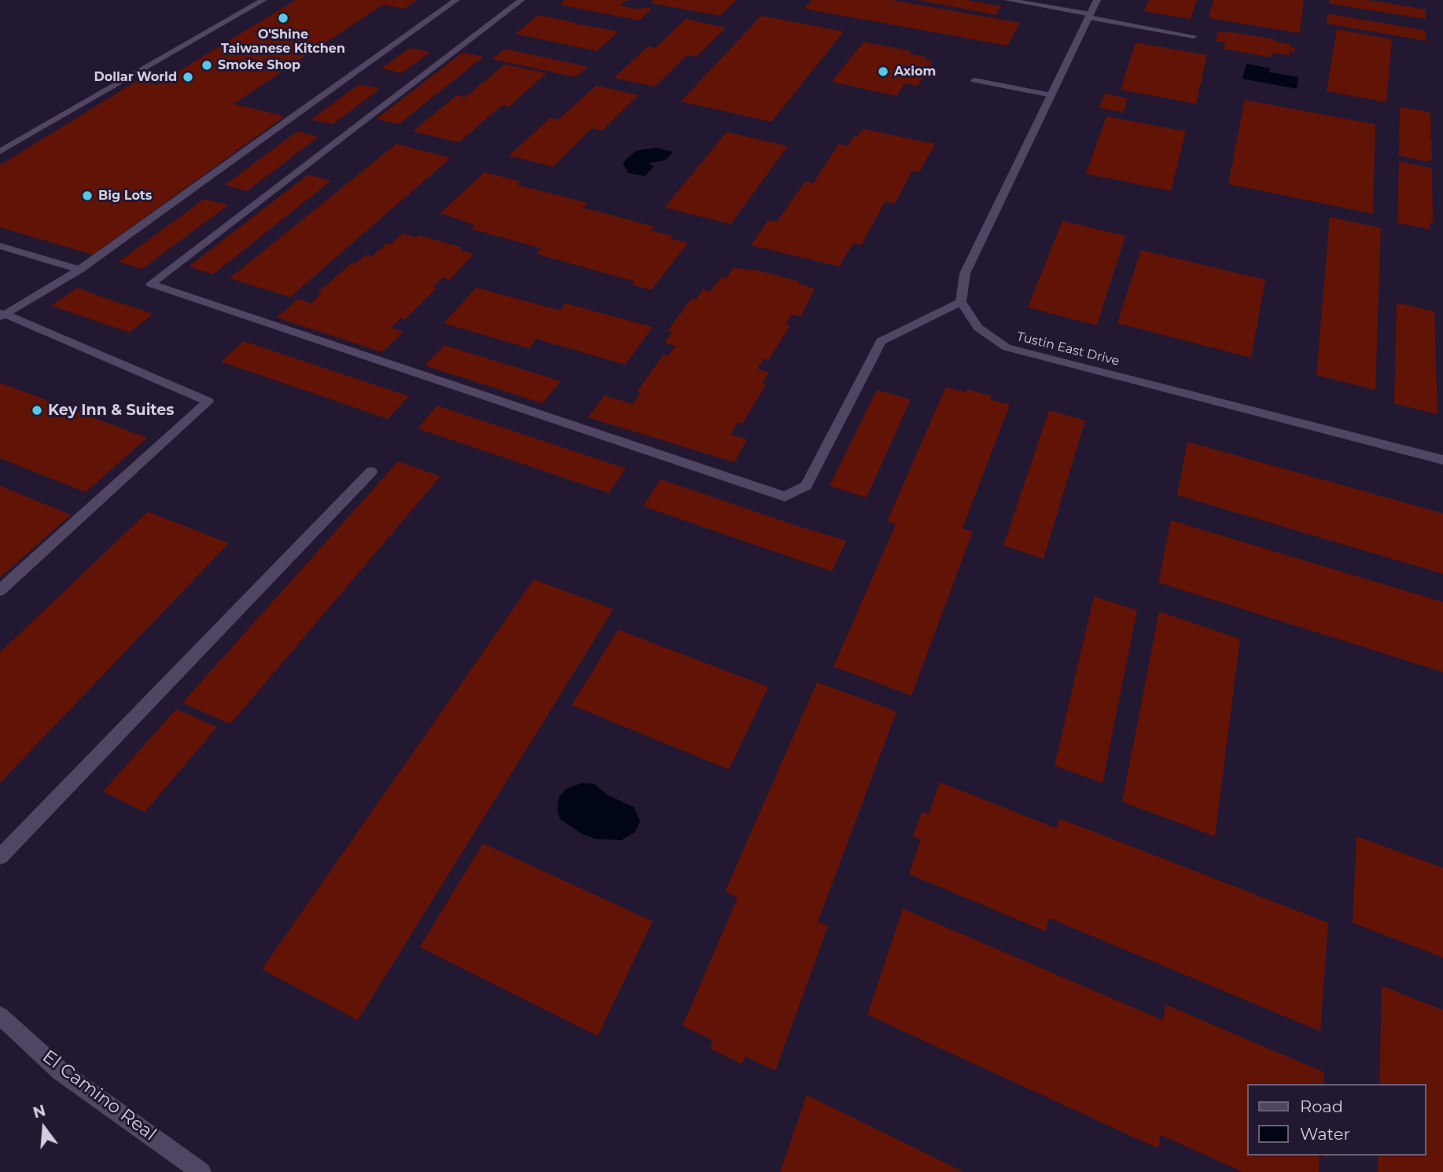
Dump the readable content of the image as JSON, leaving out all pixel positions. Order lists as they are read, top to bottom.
{
  "streets": {
    "street": ["Tustin East Drive", "El Camino Real"]
  },
  "places": [
    "O'Shine Taiwanese Kitchen",
    "Smoke Shop",
    "Axiom",
    "Dollar World",
    "Big Lots",
    "Key Inn & Suites"
  ],
  "legend": ["Road", "Water"],
  "north": "top"
}
